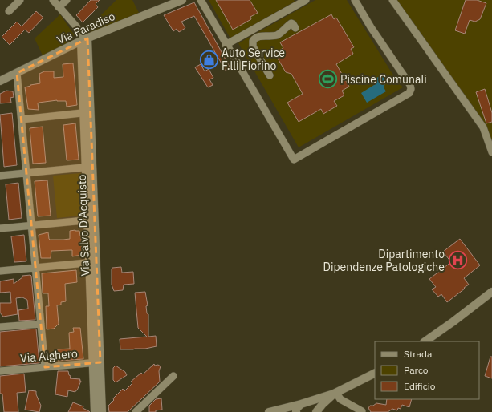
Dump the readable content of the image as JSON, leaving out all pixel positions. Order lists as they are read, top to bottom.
{
  "streets": {
    "street": ["Via Paradiso", "Via Salvo D'Acquisto", "Via Alghero"]
  },
  "crossings": [
    ["Via Paradiso", "Via Salvo D'Acquisto"],
    ["Via Salvo D'Acquisto", "Via Alghero"]
  ],
  "places": {
    "shop": ["Auto Service F.lli Fiorino"],
    "sports": ["Piscine Comunali"],
    "hospital": ["Dipartimento Dipendenze Patologiche"]
  },
  "legend": ["Strada", "Parco", "Edificio"]
}
